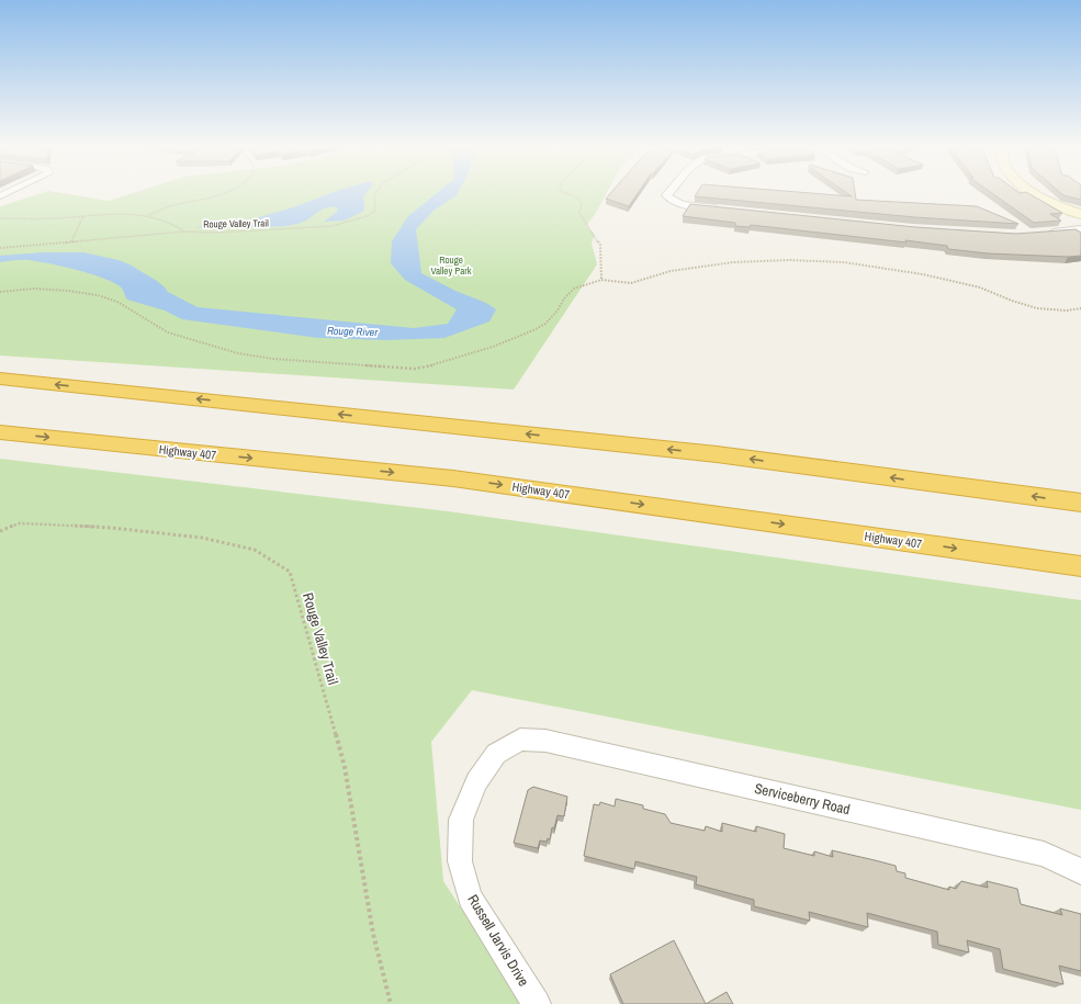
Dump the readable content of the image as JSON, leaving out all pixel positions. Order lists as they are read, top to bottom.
{
  "streets": {
    "highway": ["Highway 407"],
    "street": ["Serviceberry Road", "Russell Jarvis Drive"],
    "path": ["Rouge Valley Trail"]
  },
  "crossings": [
    ["Serviceberry Road", "Russell Jarvis Drive"]
  ],
  "water": ["Rouge River"],
  "parks": ["Rouge Valley Park"]
}
